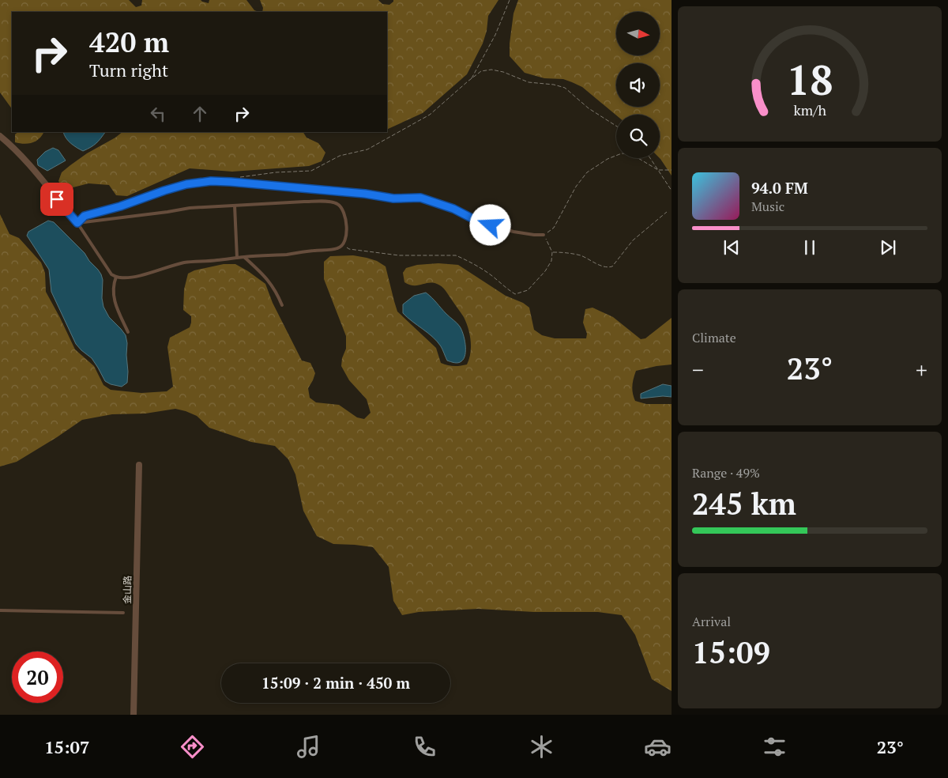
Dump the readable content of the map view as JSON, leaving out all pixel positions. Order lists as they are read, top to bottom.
{
  "streets": {
    "street": ["金山路"]
  },
  "north": "right",
  "page": {
    "turn": ["420 m", "Turn right"],
    "song": ["94.0 FM", "Music"],
    "tile": [
      "Climate",
      ["Range · 49%", "245 km"],
      ["Arrival", "15:09"]
    ],
    "heat": ["−", "23°", "+"],
    "limit": "20",
    "trip": "15:09 · 2 min · 450 m",
    "tabs": ["15:07", "23°"],
    "gauge": ["18", "km/h"]
  }
}
